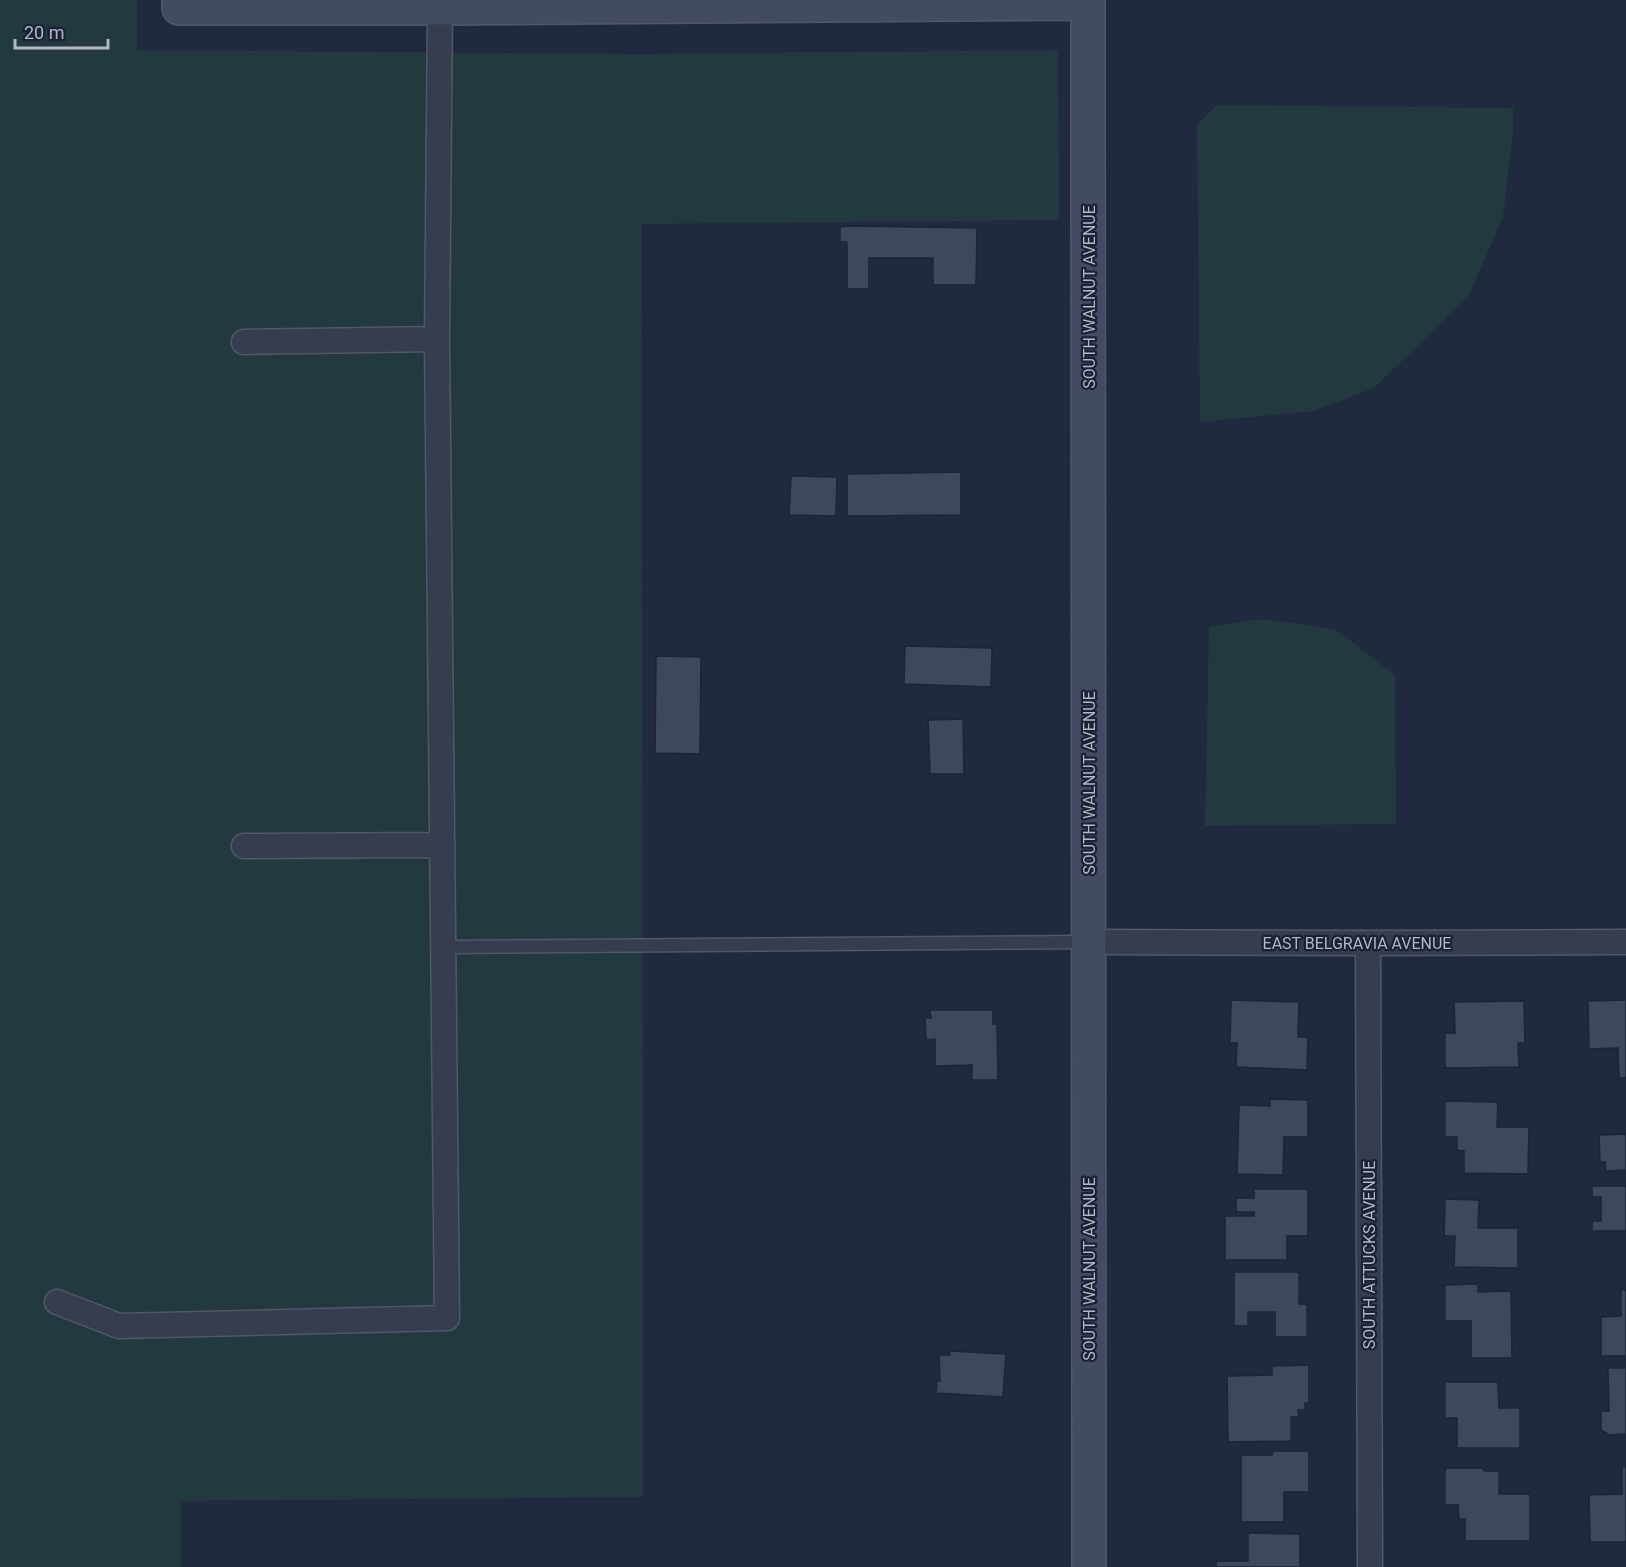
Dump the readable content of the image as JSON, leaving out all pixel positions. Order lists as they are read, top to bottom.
{
  "streets": {
    "street": ["SOUTH WALNUT AVENUE", "EAST BELGRAVIA AVENUE", "SOUTH ATTUCKS AVENUE"]
  },
  "crossings": [
    ["SOUTH WALNUT AVENUE", "EAST BELGRAVIA AVENUE"],
    ["EAST BELGRAVIA AVENUE", "SOUTH ATTUCKS AVENUE"]
  ],
  "scale_bar": "20 m"
}
